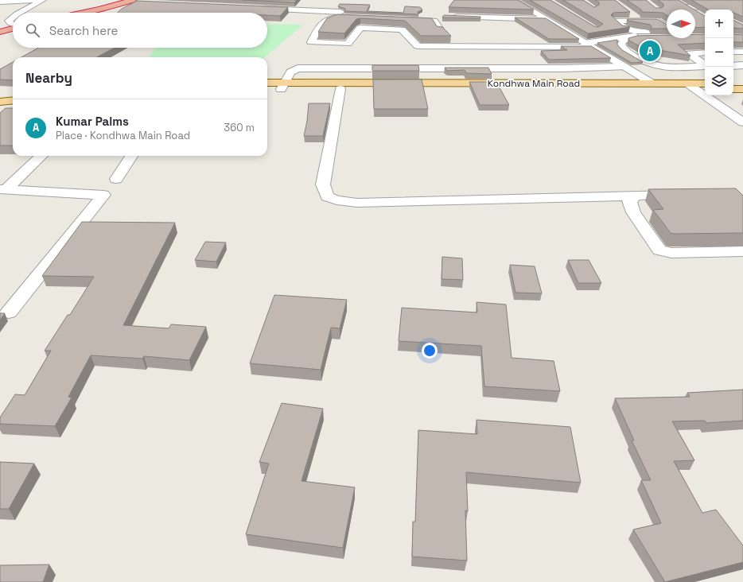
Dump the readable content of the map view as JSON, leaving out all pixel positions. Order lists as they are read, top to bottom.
{
  "streets": {
    "main road": ["Kondhwa Main Road"]
  },
  "north": "right",
  "page": {
    "map_buttons": ["+", "−"],
    "search": "Search here",
    "pins": "A",
    "heading": "Nearby",
    "list": [
      {
        "mark": "A",
        "name": "Kumar Palms",
        "note": "Place · Kondhwa Main Road",
        "value": "360 m"
      }
    ]
  }
}
